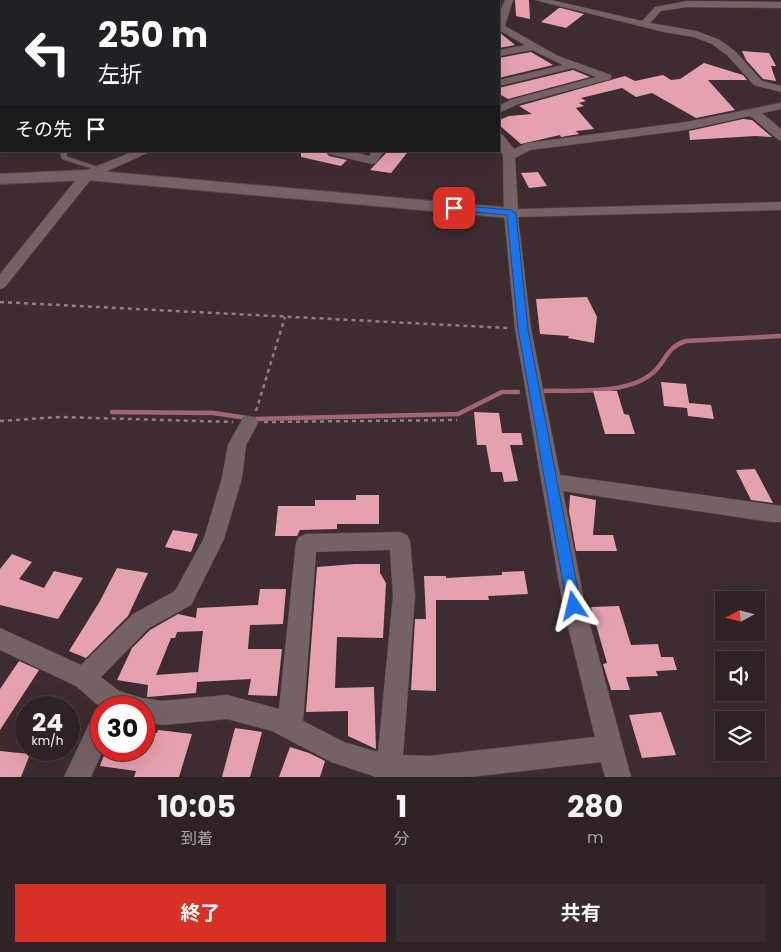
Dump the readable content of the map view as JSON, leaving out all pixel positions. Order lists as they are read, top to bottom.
{
  "north": "left",
  "page": {
    "turn": ["250 m", "左折"],
    "then": "その先",
    "speed": "24 km/h",
    "limit": "30",
    "eta": [
      "10:05",
      "到着",
      "1",
      "分",
      "280",
      "m"
    ],
    "buttons": ["終了", "共有"]
  }
}
